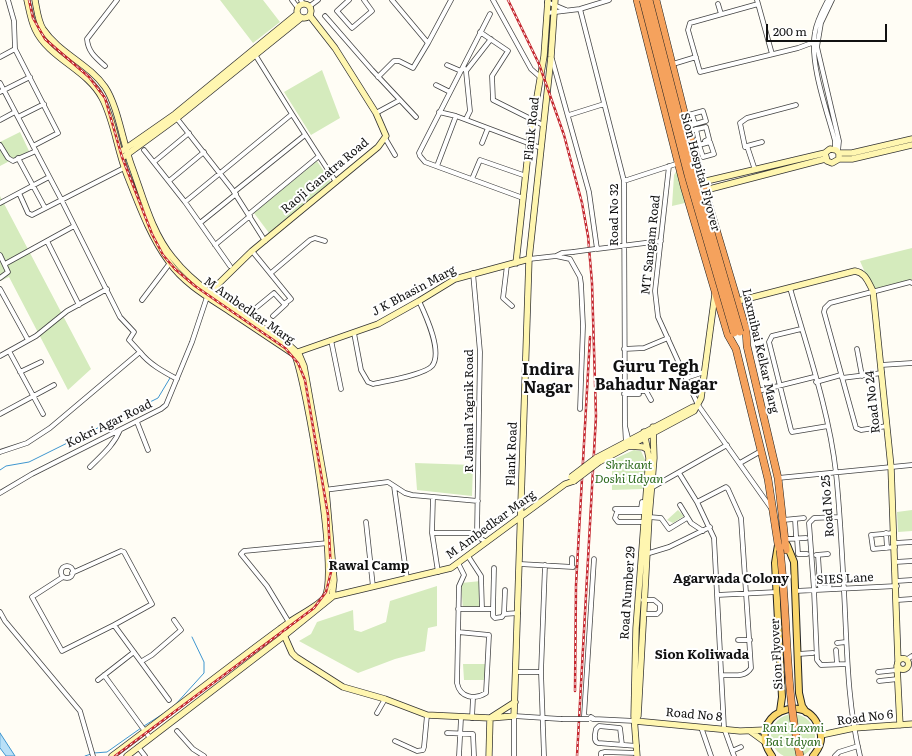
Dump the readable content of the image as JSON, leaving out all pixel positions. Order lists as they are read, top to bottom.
{
  "streets": {
    "highway": ["Sion Hospital Flyover", "Laxmibai Kelkar Marg", "Sion Flyover"],
    "main road": [
      "Flank Road",
      "Raoji Ganatra Road",
      "J K Bhasin Marg",
      "M Ambedkar Marg",
      "Road No 24",
      "Road Number 29",
      "Road No 8",
      "Road No 6"
    ],
    "street": [
      "Road No 32",
      "MT Sangam Road",
      "R Jaimal Yagnik Road",
      "Kokri Agar Road",
      "Road No 25",
      "SIES Lane"
    ]
  },
  "crossings": [
    ["Flank Road", "J K Bhasin Marg"],
    ["Flank Road", "M Ambedkar Marg"],
    ["Sion Hospital Flyover", "Laxmibai Kelkar Marg"],
    ["Raoji Ganatra Road", "M Ambedkar Marg"],
    ["Raoji Ganatra Road", "Kokri Agar Road"],
    ["Road No 32", "M Ambedkar Marg"],
    ["MT Sangam Road", "M Ambedkar Marg"],
    ["MT Sangam Road", "Laxmibai Kelkar Marg"],
    ["J K Bhasin Marg", "R Jaimal Yagnik Road"],
    ["M Ambedkar Marg", "Kokri Agar Road"],
    ["M Ambedkar Marg", "Road Number 29"],
    ["Laxmibai Kelkar Marg", "Road No 24"],
    ["Laxmibai Kelkar Marg", "SIES Lane"],
    ["Laxmibai Kelkar Marg", "Sion Flyover"],
    ["Road No 24", "Road No 25"],
    ["Road No 24", "SIES Lane"],
    ["Road No 24", "Road No 6"],
    ["Road No 25", "SIES Lane"],
    ["Road No 25", "Road No 6"],
    ["Road Number 29", "Road No 8"]
  ],
  "districts": [
    "Guru Tegh Bahadur Nagar",
    "Indira Nagar",
    "Rawal Camp",
    "Agarwada Colony",
    "Sion Koliwada"
  ],
  "parks": ["Shrikant Doshi Udyan", "Rani Laxmi Bai Udyan"],
  "scale_bar": "200 m"
}
